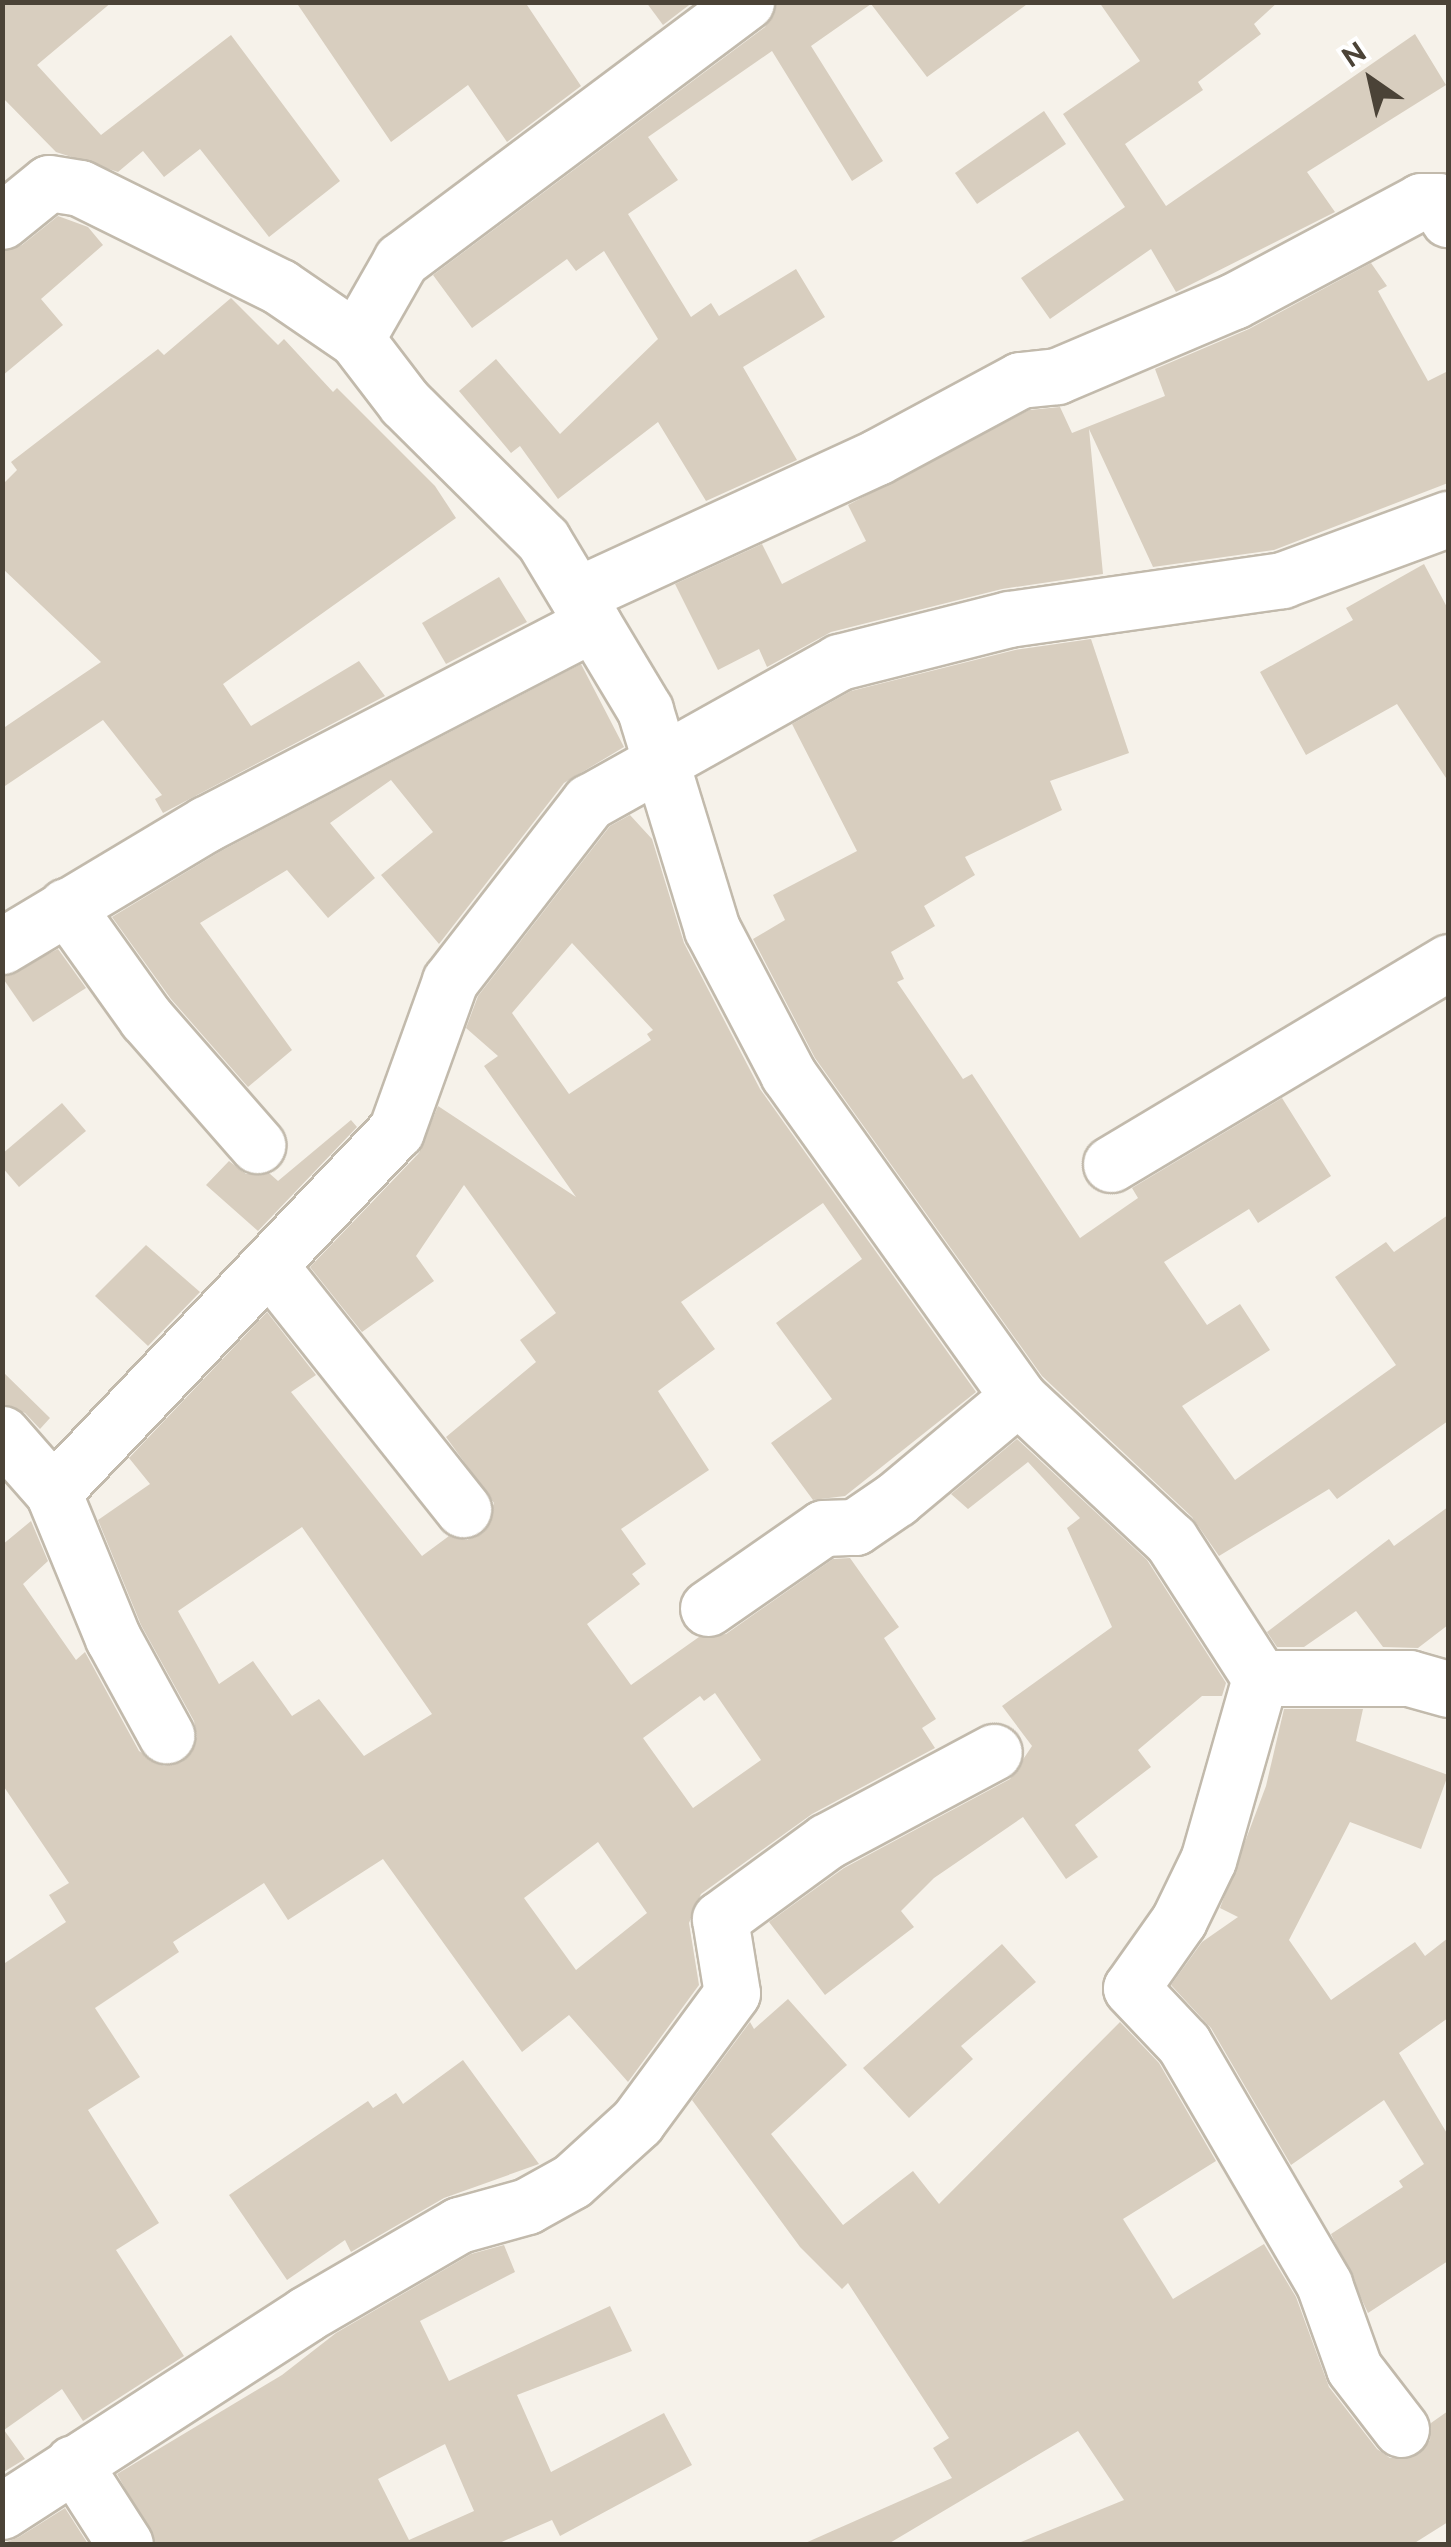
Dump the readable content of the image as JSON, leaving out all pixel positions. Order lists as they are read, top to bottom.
{
  "north": "top left"
}
